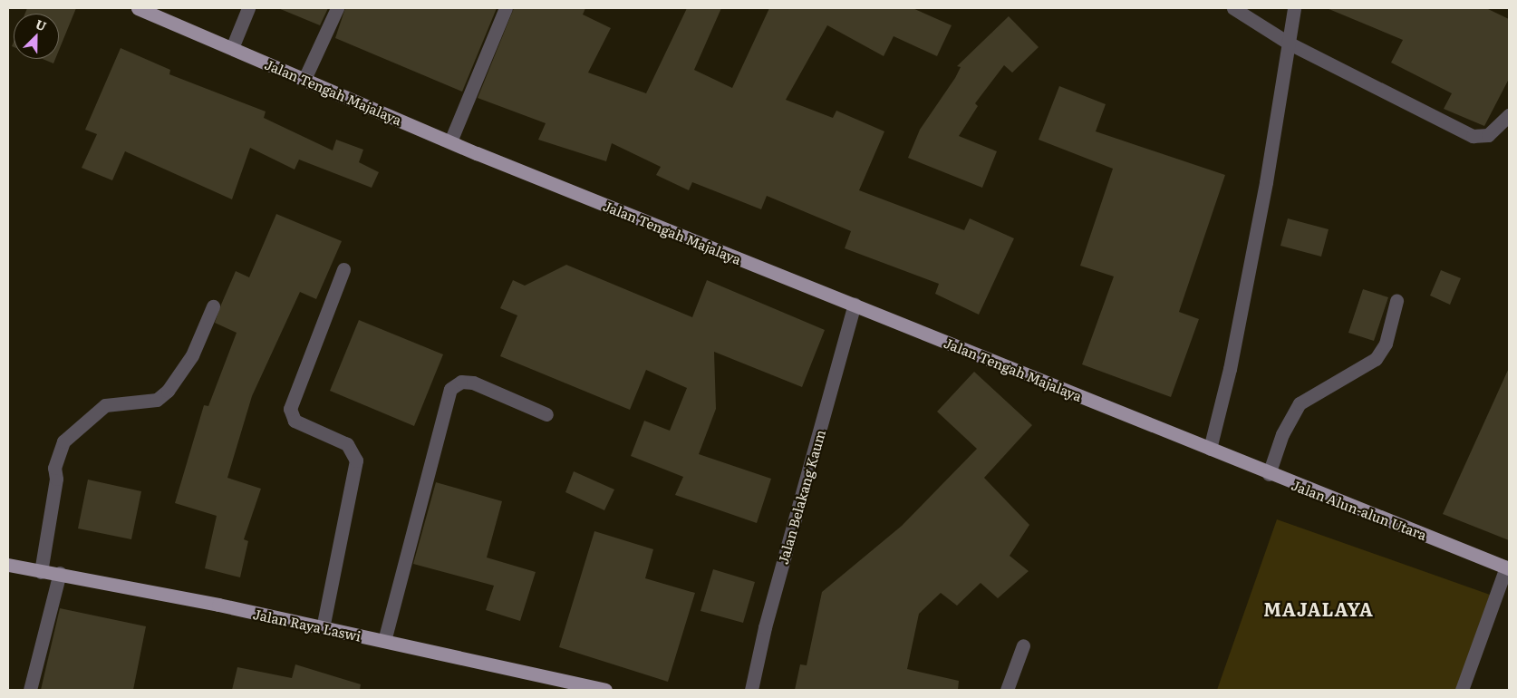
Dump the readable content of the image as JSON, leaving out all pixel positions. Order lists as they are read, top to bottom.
{
  "streets": {
    "main road": ["Jalan Tengah Majalaya", "Jalan Alun-alun Utara", "Jalan Raya Laswi"],
    "street": ["Jalan Belakang Kaum"]
  },
  "crossings": [
    ["Jalan Tengah Majalaya", "Jalan Belakang Kaum"],
    ["Jalan Tengah Majalaya", "Jalan Alun-alun Utara"]
  ],
  "districts": ["MAJALAYA"],
  "north": "top right"
}
